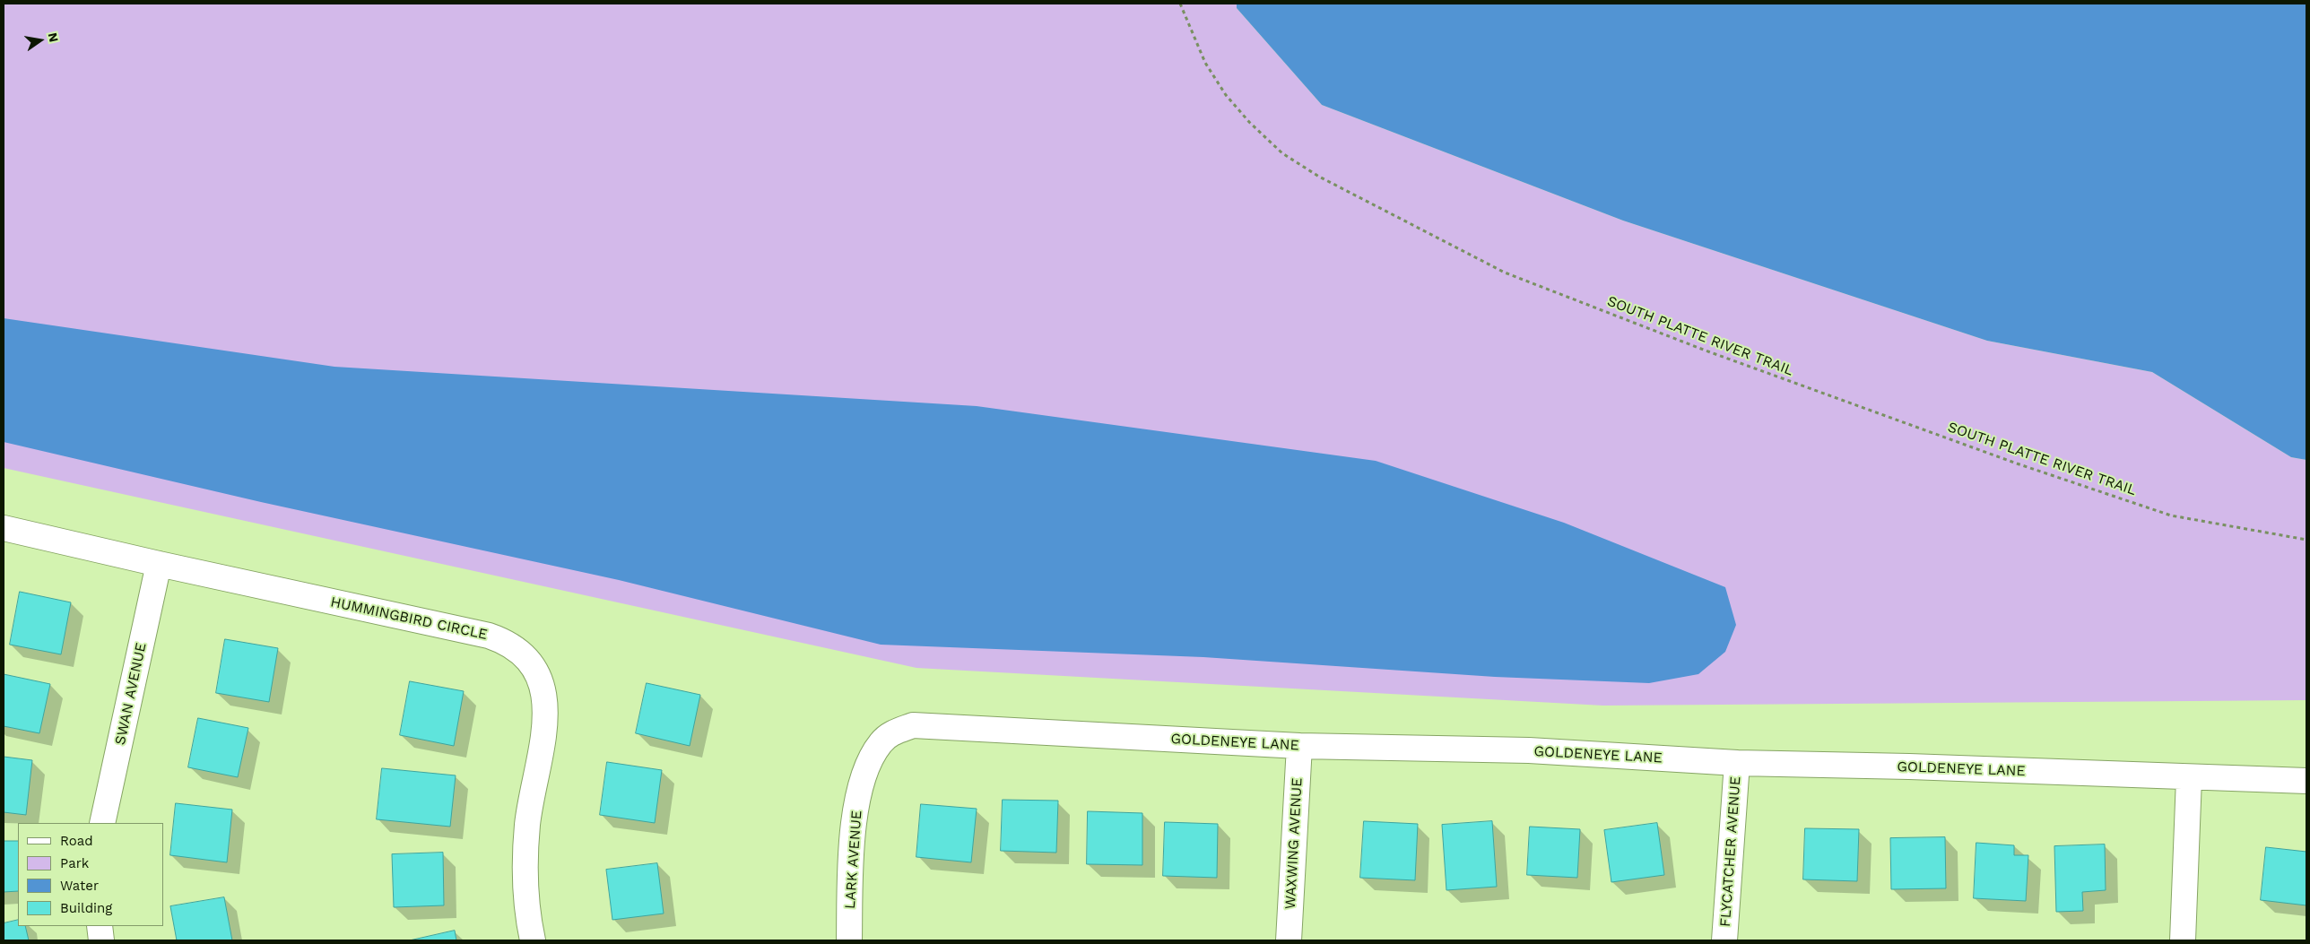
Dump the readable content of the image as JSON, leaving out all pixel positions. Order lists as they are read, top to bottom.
{
  "streets": {
    "street": [
      "HUMMINGBIRD CIRCLE",
      "SWAN AVENUE",
      "GOLDENEYE LANE",
      "WAXWING AVENUE",
      "FLYCATCHER AVENUE",
      "LARK AVENUE"
    ],
    "path": ["SOUTH PLATTE RIVER TRAIL"]
  },
  "crossings": [
    ["HUMMINGBIRD CIRCLE", "SWAN AVENUE"],
    ["GOLDENEYE LANE", "WAXWING AVENUE"],
    ["GOLDENEYE LANE", "FLYCATCHER AVENUE"],
    ["GOLDENEYE LANE", "LARK AVENUE"]
  ],
  "legend": [
    "Road",
    "Park",
    "Water",
    "Building"
  ],
  "north": "right"
}
